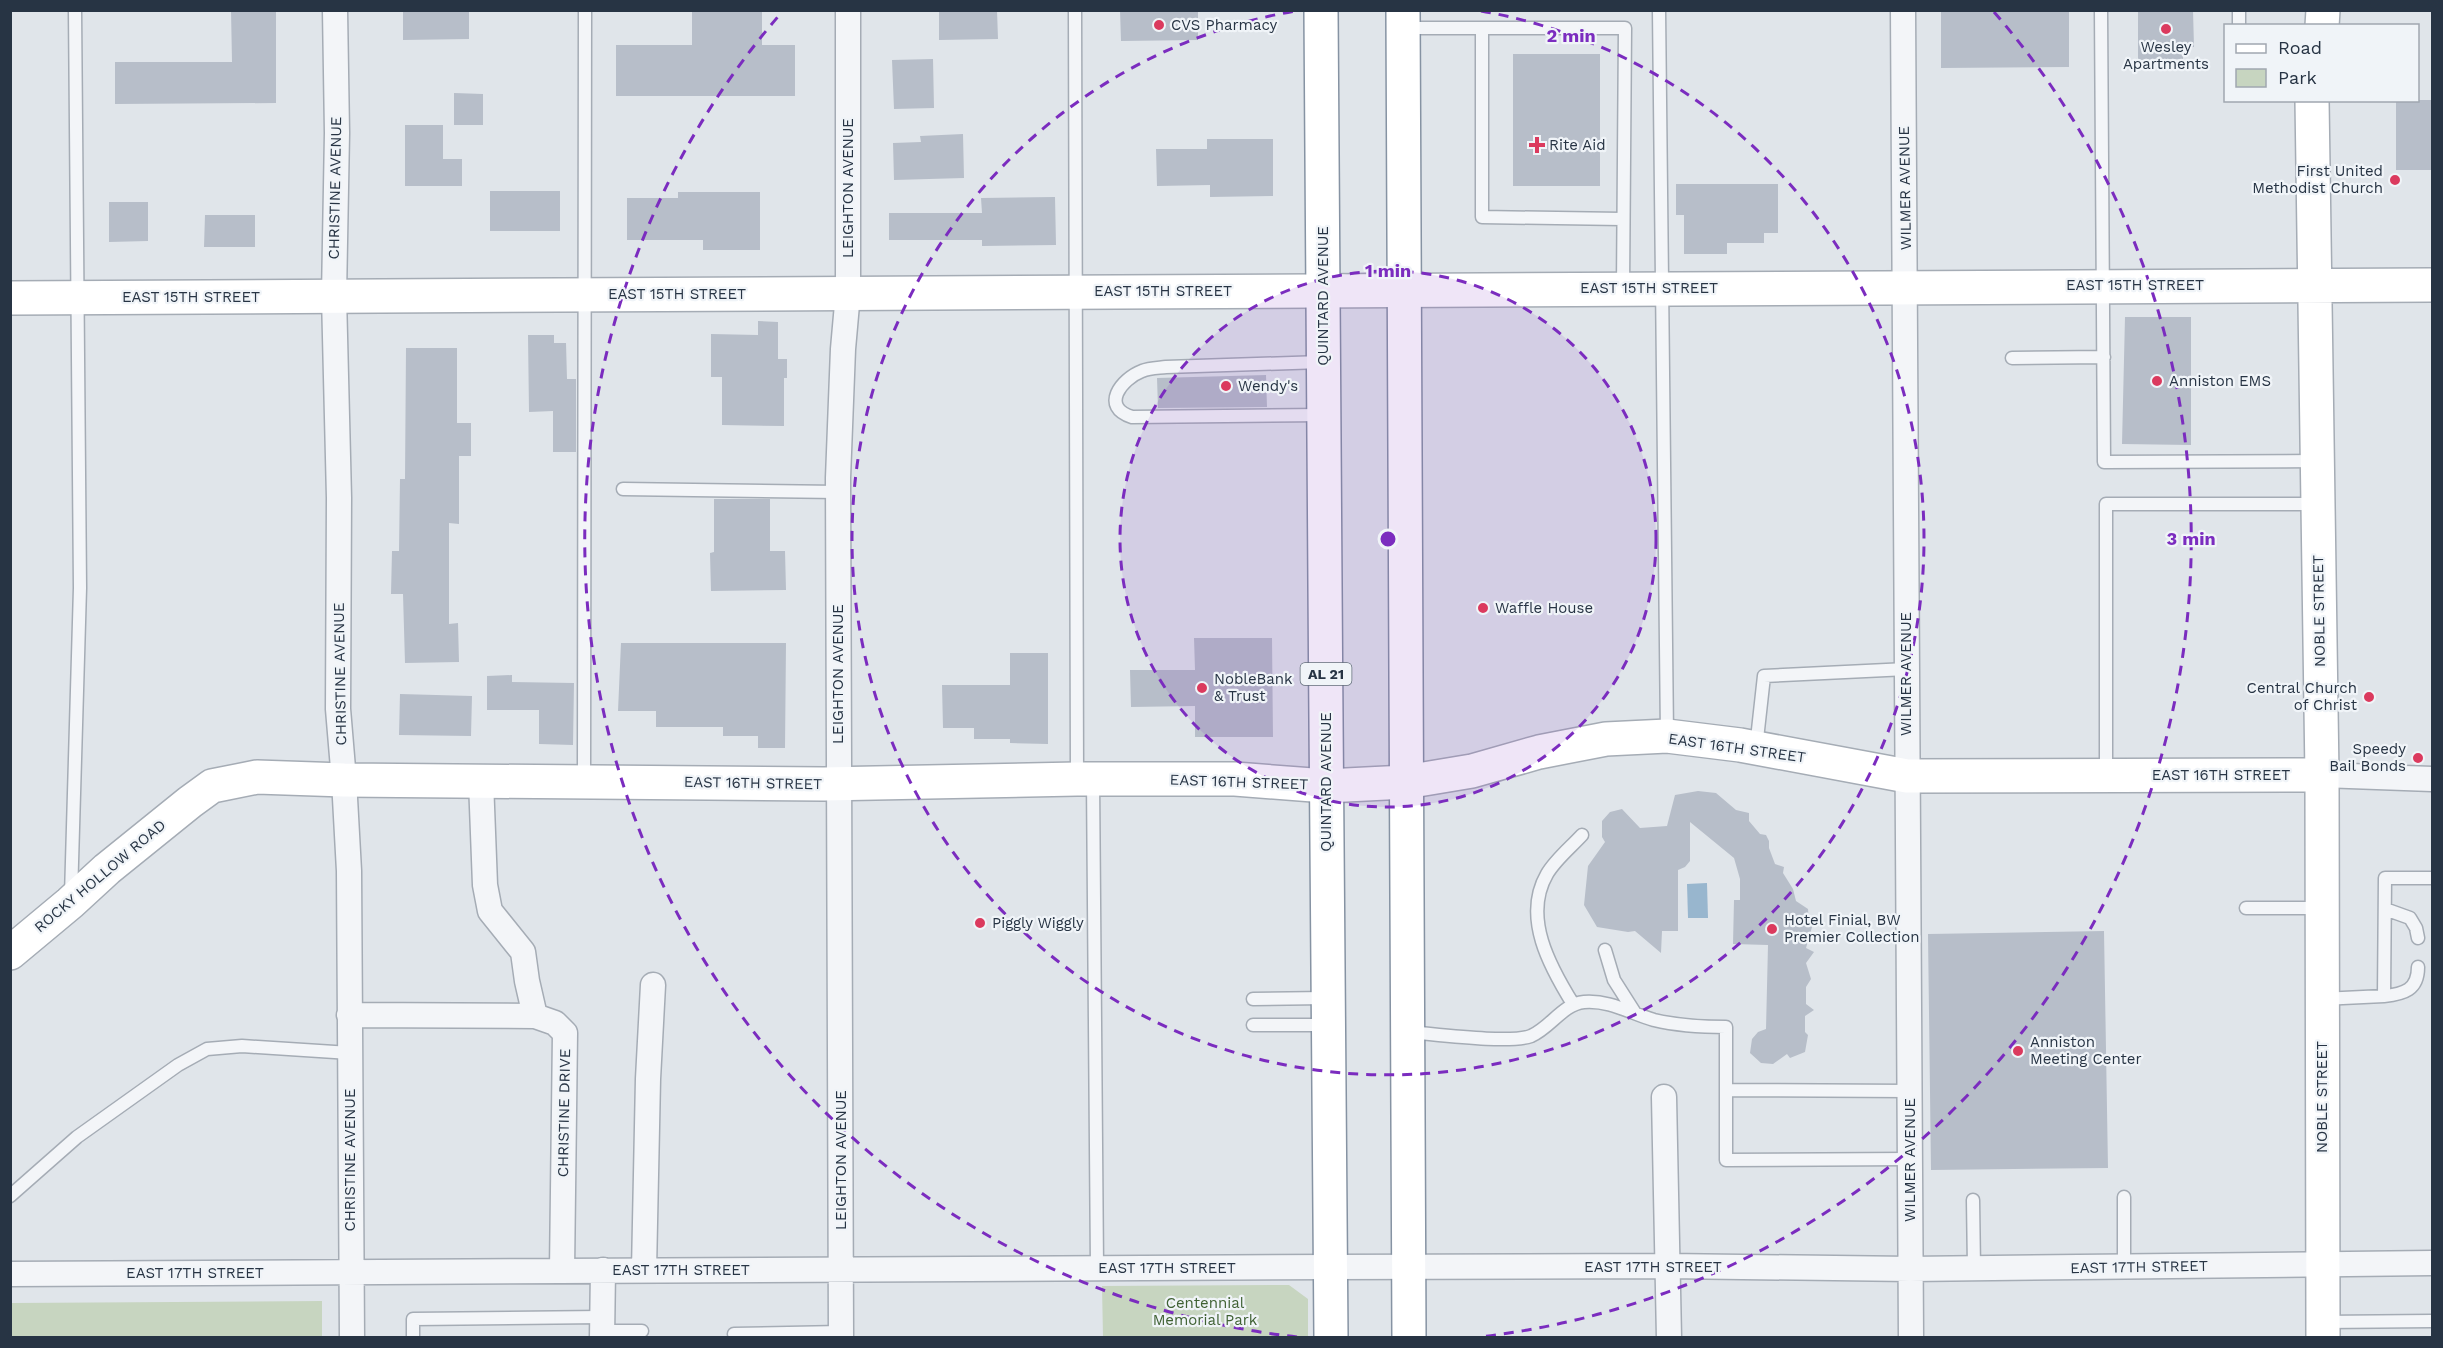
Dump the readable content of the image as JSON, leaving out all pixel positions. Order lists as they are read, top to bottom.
{
  "streets": {
    "main road": [
      "EAST 15TH STREET",
      "QUINTARD AVENUE",
      "NOBLE STREET",
      "AL 21",
      "EAST 16TH STREET",
      "ROCKY HOLLOW ROAD"
    ],
    "street": [
      "CHRISTINE AVENUE",
      "LEIGHTON AVENUE",
      "WILMER AVENUE",
      "CHRISTINE DRIVE",
      "EAST 17TH STREET"
    ]
  },
  "crossings": [
    ["CHRISTINE AVENUE", "EAST 15TH STREET"],
    ["CHRISTINE AVENUE", "EAST 16TH STREET"],
    ["CHRISTINE AVENUE", "CHRISTINE DRIVE"],
    ["CHRISTINE AVENUE", "EAST 17TH STREET"],
    ["LEIGHTON AVENUE", "EAST 15TH STREET"],
    ["LEIGHTON AVENUE", "EAST 16TH STREET"],
    ["LEIGHTON AVENUE", "EAST 17TH STREET"],
    ["WILMER AVENUE", "EAST 15TH STREET"],
    ["WILMER AVENUE", "EAST 16TH STREET"],
    ["WILMER AVENUE", "EAST 17TH STREET"],
    ["EAST 15TH STREET", "QUINTARD AVENUE"],
    ["EAST 15TH STREET", "NOBLE STREET"],
    ["QUINTARD AVENUE", "EAST 16TH STREET"],
    ["QUINTARD AVENUE", "EAST 17TH STREET"],
    ["NOBLE STREET", "EAST 16TH STREET"],
    ["NOBLE STREET", "EAST 17TH STREET"],
    ["EAST 16TH STREET", "ROCKY HOLLOW ROAD"],
    ["CHRISTINE DRIVE", "EAST 17TH STREET"]
  ],
  "parks": ["Centennial Memorial Park"],
  "places": {
    "other": [
      "CVS Pharmacy",
      "Wesley Apartments",
      "First United Methodist Church",
      "Anniston EMS",
      "Wendy's",
      "Waffle House",
      "NobleBank & Trust",
      "Central Church of Christ",
      "Speedy Bail Bonds",
      "Piggly Wiggly",
      "Hotel Finial, BW Premier Collection",
      "Anniston Meeting Center"
    ],
    "health": ["Rite Aid"]
  },
  "legend": ["Road", "Park"],
  "rings": ["2 min", "1 min", "3 min"]
}
